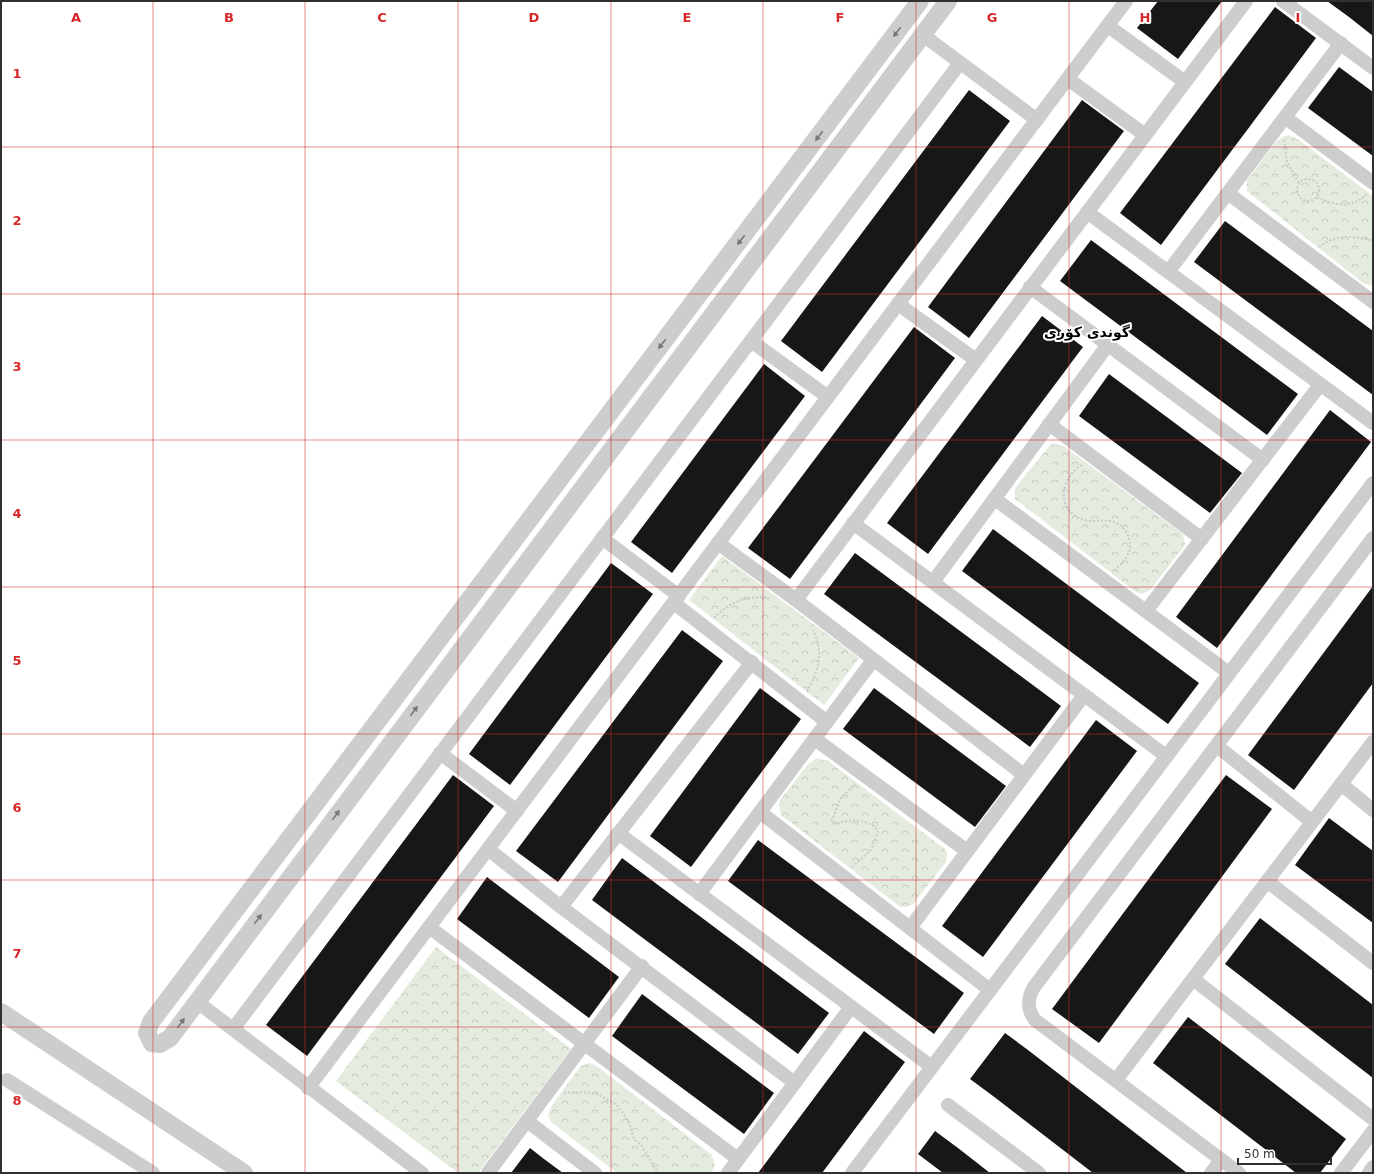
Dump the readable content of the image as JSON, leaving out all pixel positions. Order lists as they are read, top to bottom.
{
  "districts": ["گوندی کۆری"],
  "scale_bar": "50 m",
  "grid": {
    "columns": [
      "A",
      "B",
      "C",
      "D",
      "E",
      "F",
      "G",
      "H",
      "I"
    ],
    "rows": [
      "1",
      "2",
      "3",
      "4",
      "5",
      "6",
      "7",
      "8"
    ]
  }
}
